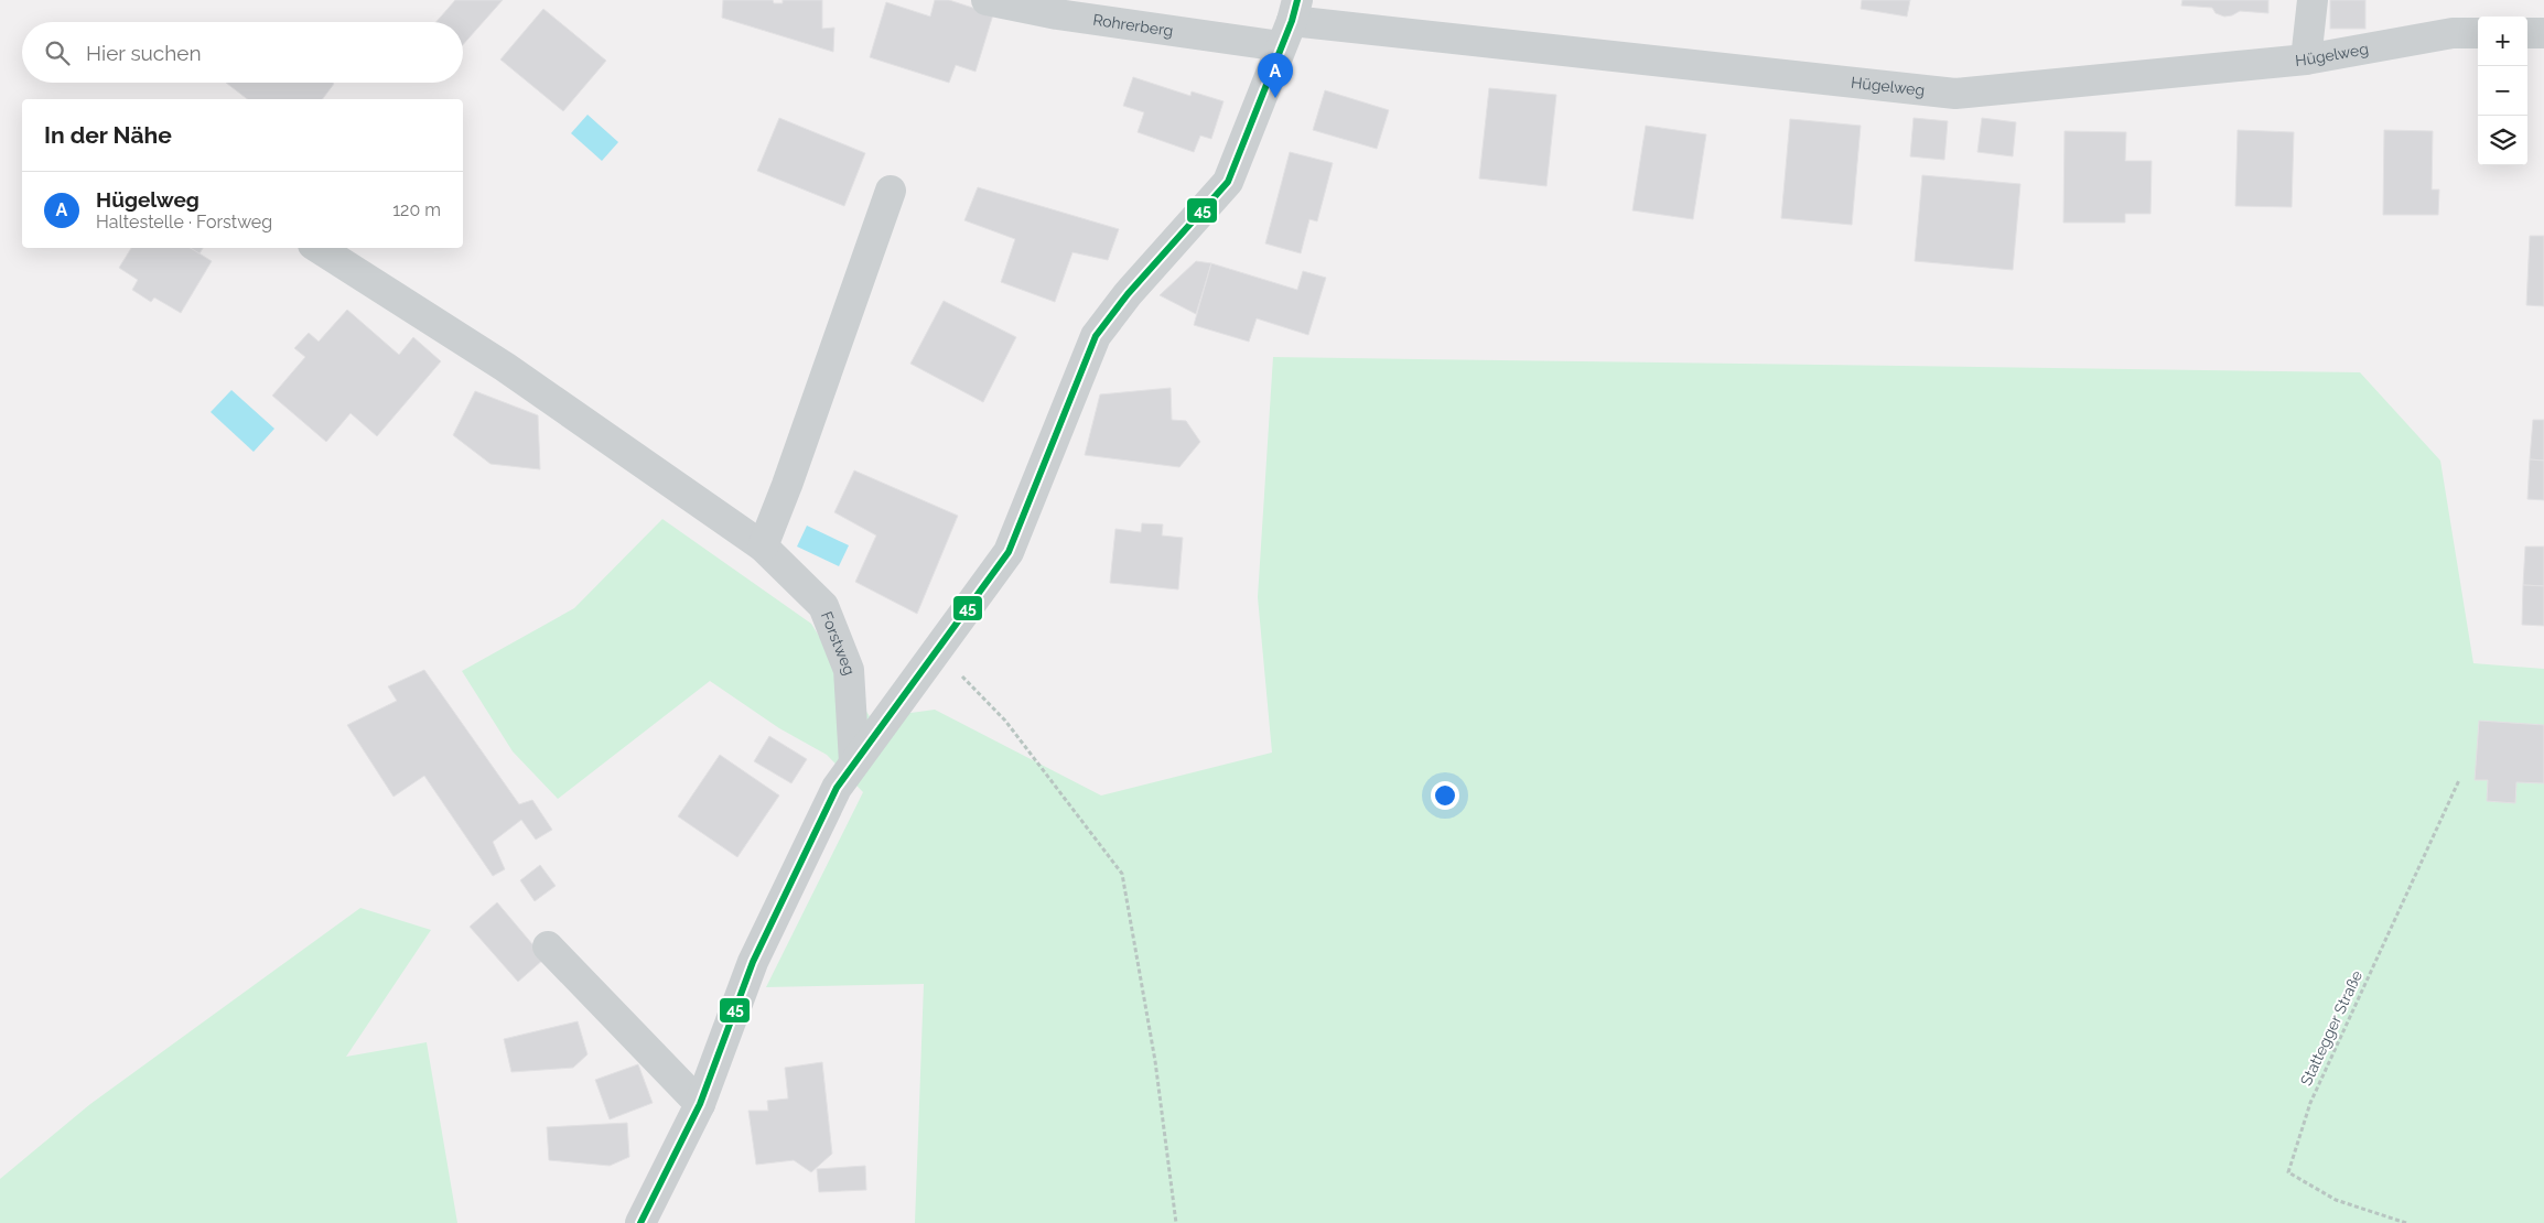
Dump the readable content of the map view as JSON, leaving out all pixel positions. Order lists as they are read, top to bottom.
{
  "streets": {
    "street": ["Rohrerberg", "Hügelweg", "Forstweg"],
    "path": ["Stattegger Straße"]
  },
  "crossings": [
    ["Rohrerberg", "Hügelweg"]
  ],
  "lines": ["transit line 45"],
  "page": {
    "map_buttons": ["+", "−"],
    "search": "Hier suchen",
    "pins": "A",
    "heading": "In der Nähe",
    "list": [
      {
        "mark": "A",
        "name": "Hügelweg",
        "note": "Haltestelle · Forstweg",
        "value": "120 m"
      }
    ]
  }
}
